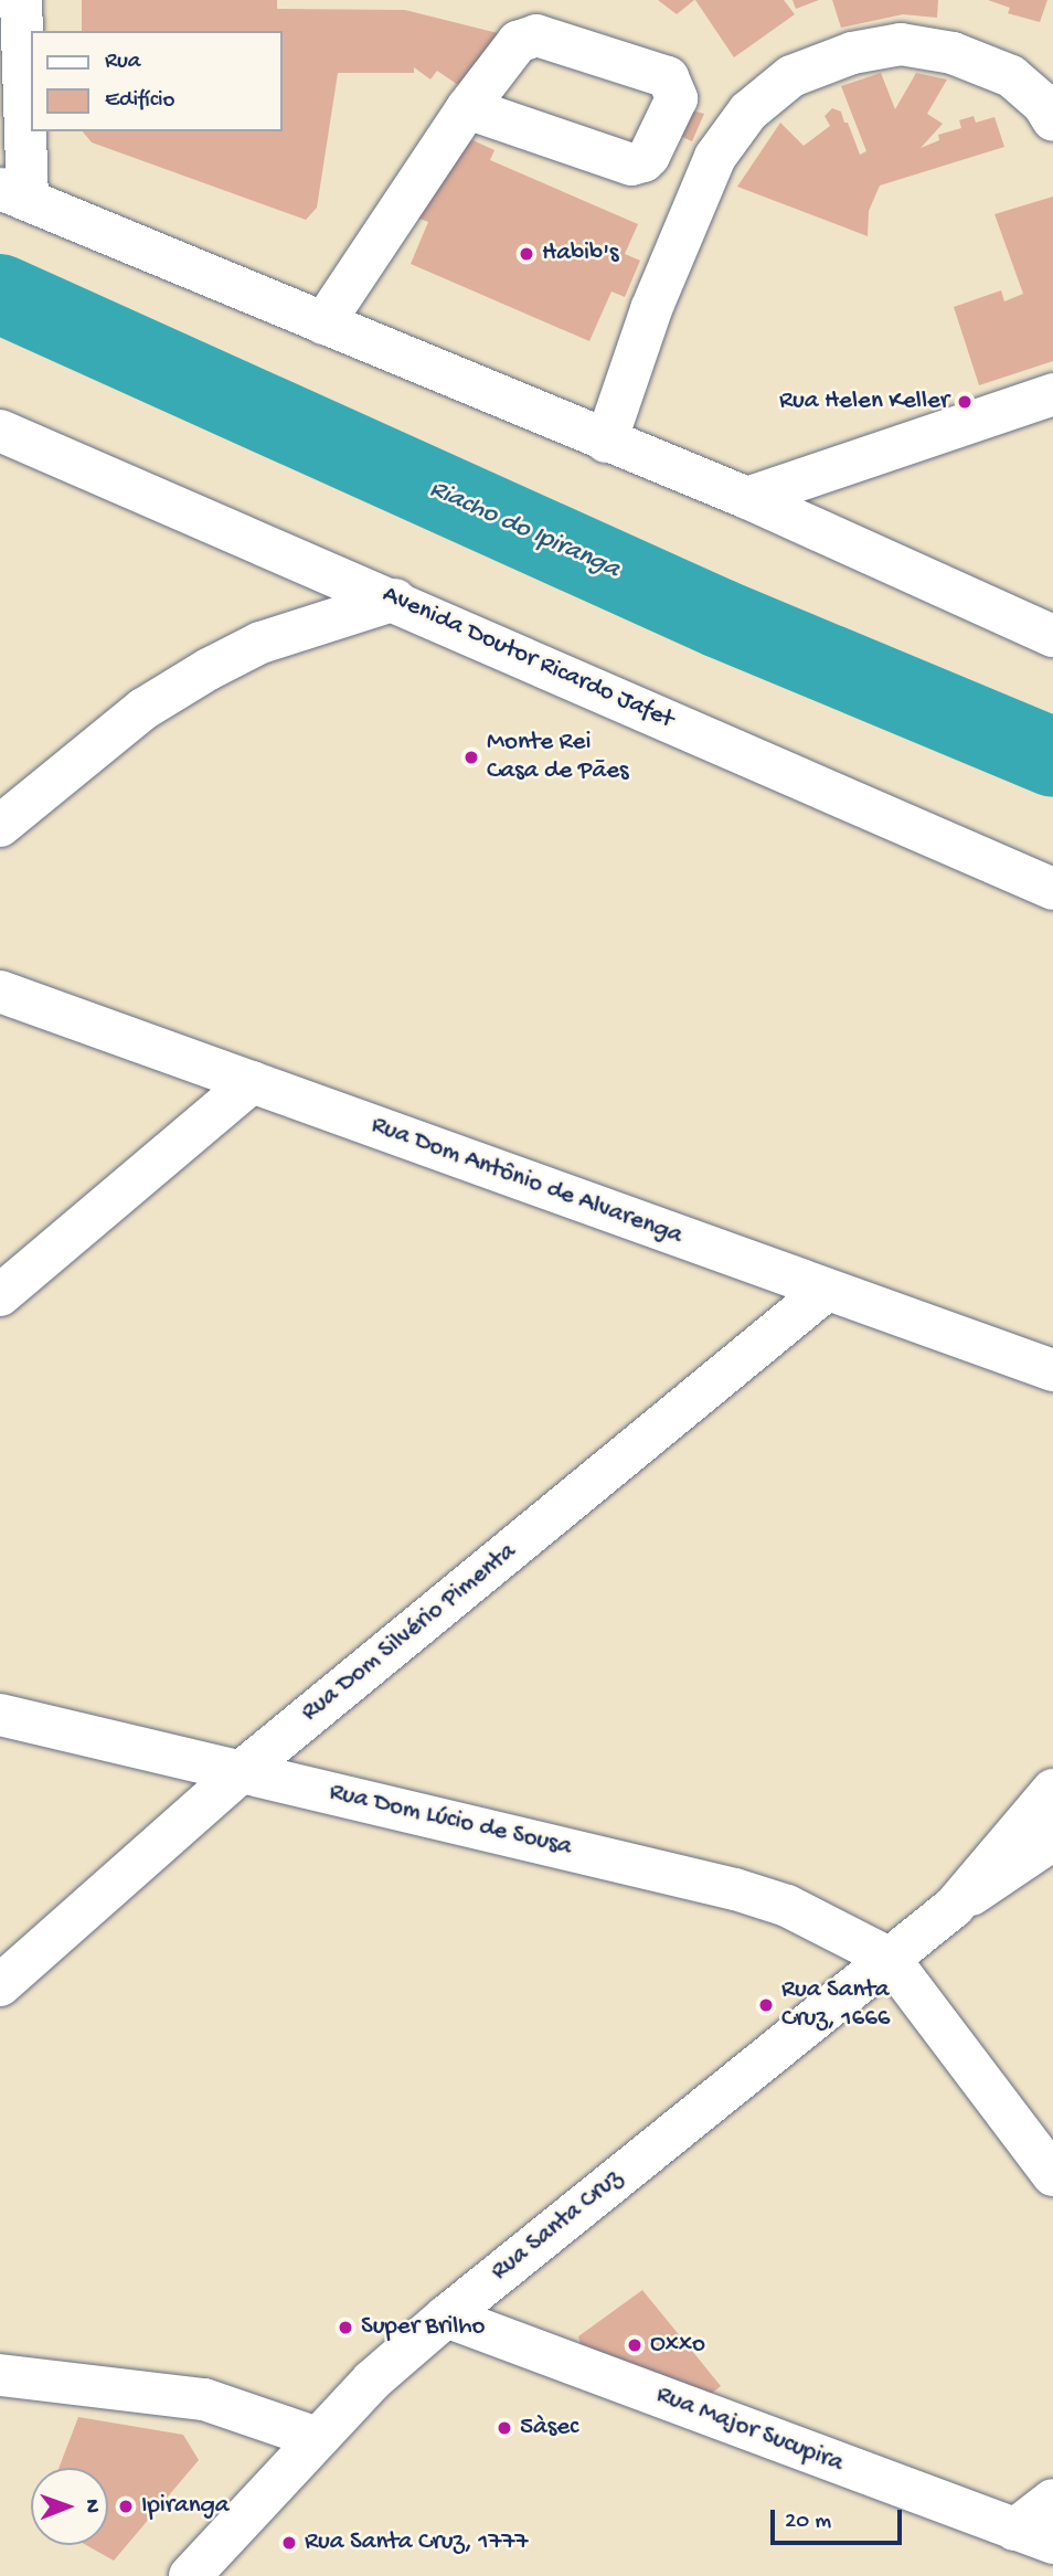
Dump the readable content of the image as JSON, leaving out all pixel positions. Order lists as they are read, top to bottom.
{
  "streets": {
    "street": [
      "Avenida Doutor Ricardo Jafet",
      "Rua Dom Antônio de Alvarenga",
      "Rua Dom Silvério Pimenta",
      "Rua Dom Lúcio de Sousa",
      "Rua Santa Cruz",
      "Rua Major Sucupira"
    ]
  },
  "crossings": [
    ["Rua Dom Antônio de Alvarenga", "Rua Dom Silvério Pimenta"],
    ["Rua Dom Silvério Pimenta", "Rua Dom Lúcio de Sousa"],
    ["Rua Dom Lúcio de Sousa", "Rua Santa Cruz"],
    ["Rua Santa Cruz", "Rua Major Sucupira"]
  ],
  "water": ["Riacho do Ipiranga"],
  "places": [
    "Habib's",
    "Rua Helen Keller",
    "Monte Rei Casa de Pães",
    "Rua Santa Cruz, 1666",
    "Super Brilho",
    "Oxxo",
    "5àsec",
    "Ipiranga",
    "Rua Santa Cruz, 1777"
  ],
  "legend": ["Rua", "Edifício"],
  "scale_bar": "20 m",
  "north": "right"
}
